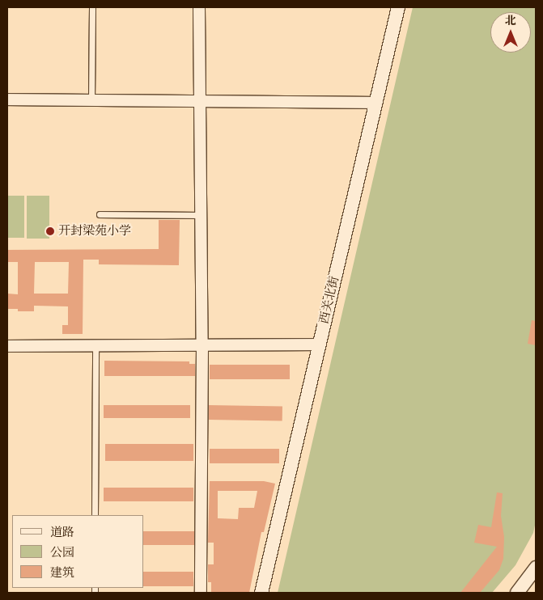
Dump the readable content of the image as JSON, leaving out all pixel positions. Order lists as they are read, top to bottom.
{
  "streets": {
    "street": ["西关北街"]
  },
  "places": ["开封梁苑小学"],
  "legend": ["道路", "公园", "建筑"],
  "north": "top"
}
